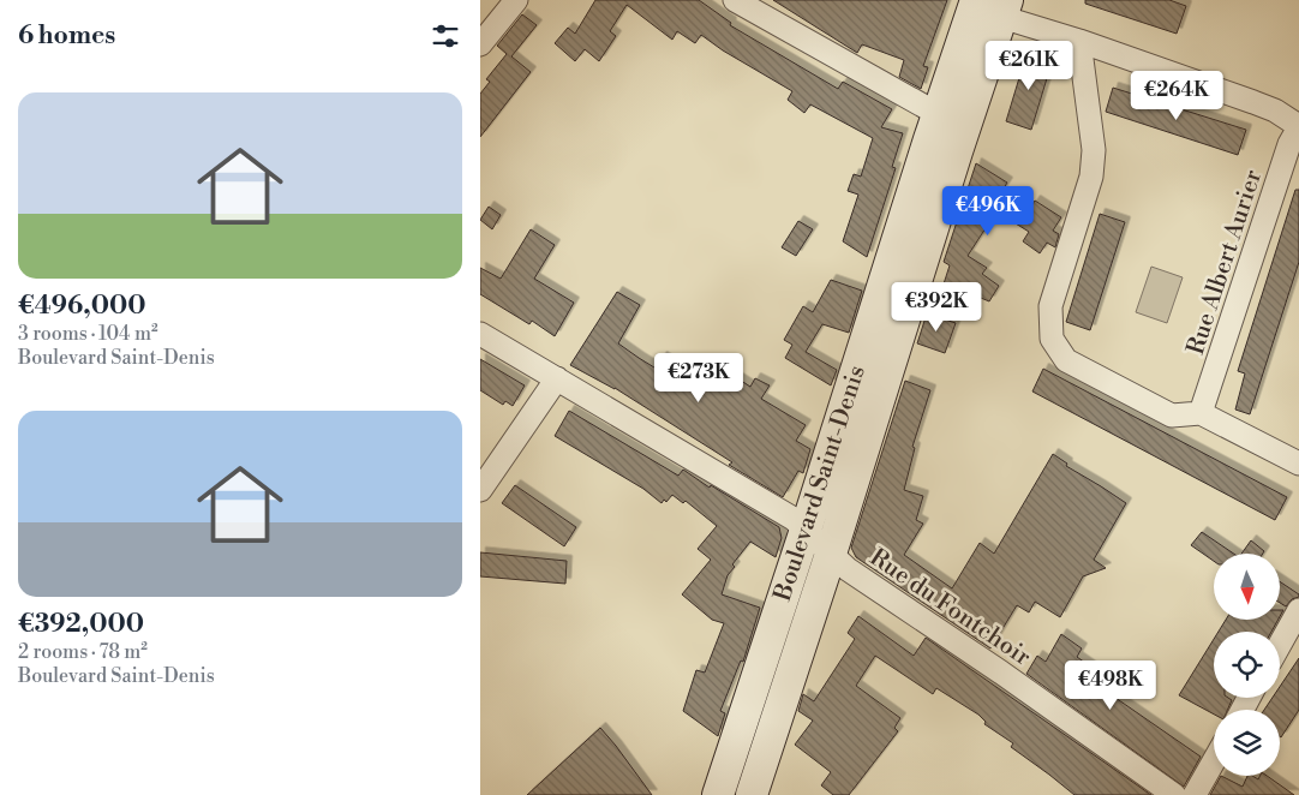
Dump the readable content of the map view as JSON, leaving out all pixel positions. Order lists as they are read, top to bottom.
{
  "streets": {
    "main road": ["Boulevard Saint-Denis"],
    "street": ["Rue Albert Aurier", "Rue du Fontchoir"]
  },
  "crossings": [
    ["Boulevard Saint-Denis", "Rue du Fontchoir"]
  ],
  "north": "bottom",
  "page": {
    "heading": "6 homes",
    "price": [
      "€261K",
      "€264K",
      "€496K",
      "€392K",
      "€273K",
      "€498K"
    ],
    "list": [
      {
        "name": "€496,000",
        "note": "3 rooms · 104 m² · Boulevard Saint-Denis"
      },
      {
        "name": "€392,000",
        "note": "2 rooms · 78 m² · Boulevard Saint-Denis"
      }
    ]
  }
}
